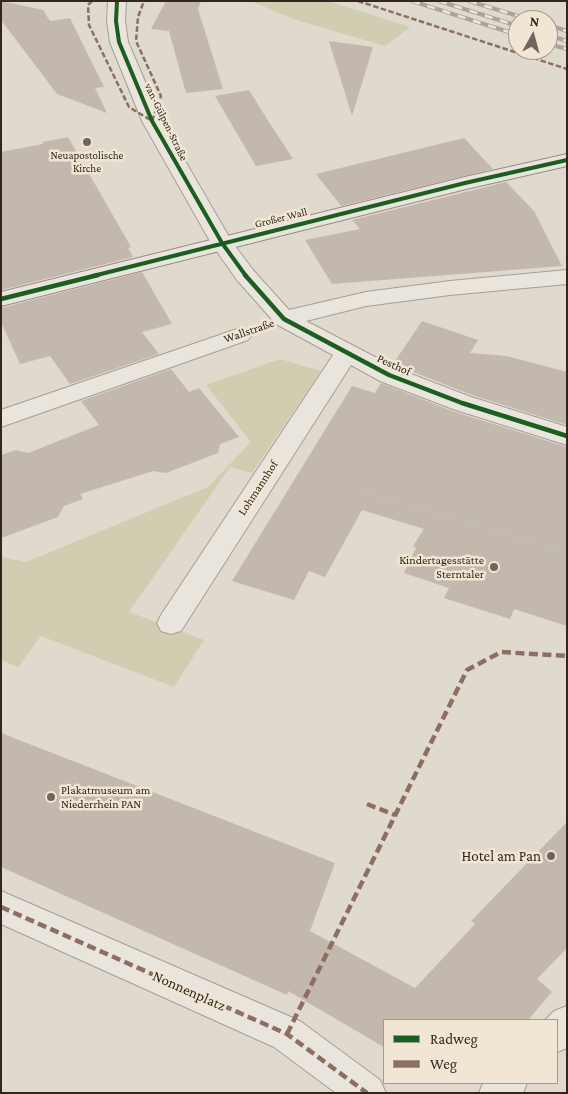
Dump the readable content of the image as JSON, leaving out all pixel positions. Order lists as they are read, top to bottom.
{
  "streets": {
    "street": [
      "van-Gülpen-Straße",
      "Großer Wall",
      "Wallstraße",
      "Pesthof",
      "Lohmannhof",
      "Nonnenplatz"
    ]
  },
  "crossings": [
    ["van-Gülpen-Straße", "Großer Wall"],
    ["van-Gülpen-Straße", "Pesthof"],
    ["Großer Wall", "Pesthof"],
    ["Wallstraße", "Pesthof"],
    ["Pesthof", "Lohmannhof"]
  ],
  "places": [
    "Neuapostolische Kirche",
    "Kindertagesstätte Sterntaler",
    "Plakatmuseum am Niederrhein PAN",
    "Hotel am Pan"
  ],
  "legend": ["Radweg", "Weg"],
  "north": "top"
}
